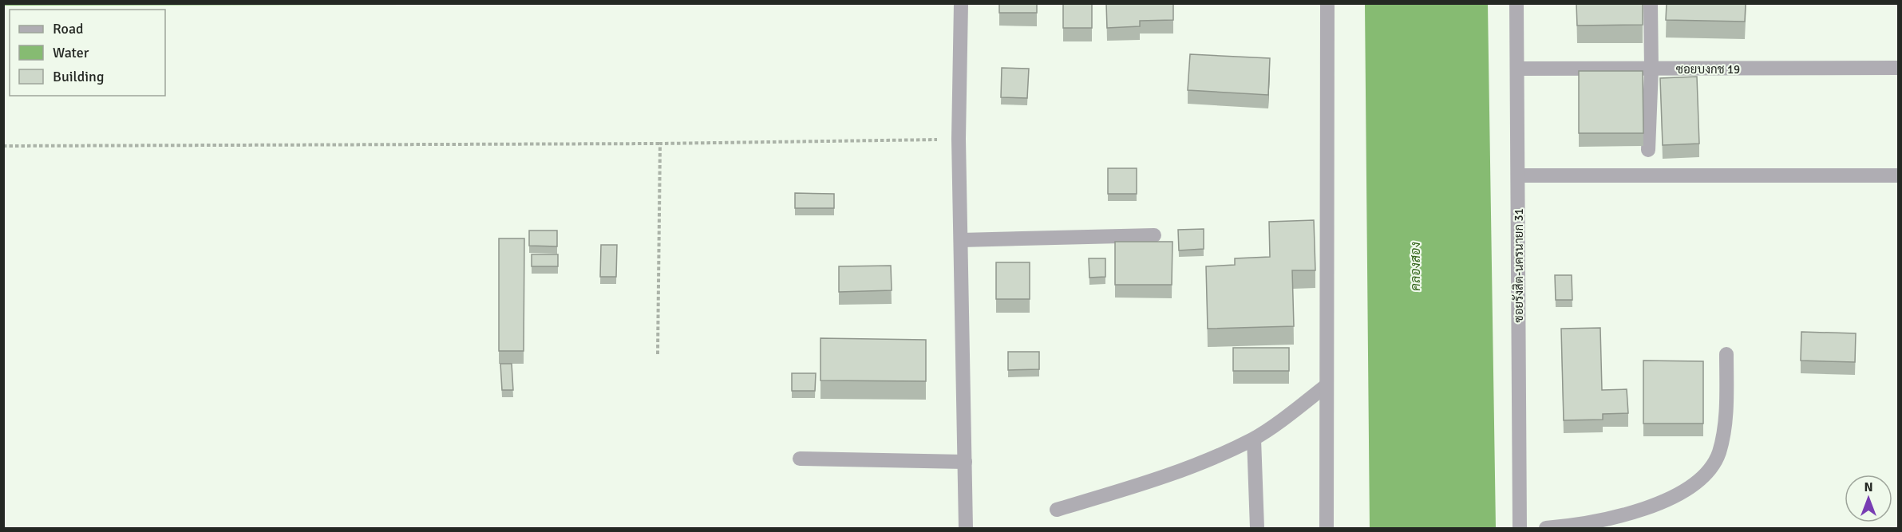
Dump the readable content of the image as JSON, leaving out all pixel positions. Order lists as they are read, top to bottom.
{
  "streets": {
    "street": ["ซอยบงกช 19", "ซอยรังสิต-นครนายก 31"]
  },
  "crossings": [
    ["ซอยบงกช 19", "ซอยรังสิต-นครนายก 31"]
  ],
  "water": ["คลองสอง"],
  "legend": ["Road", "Water", "Building"],
  "north": "top"
}
